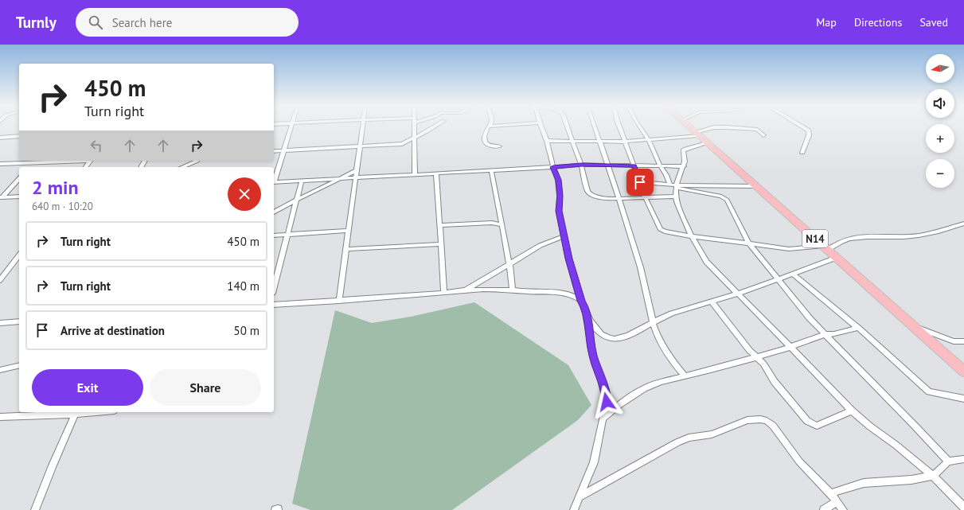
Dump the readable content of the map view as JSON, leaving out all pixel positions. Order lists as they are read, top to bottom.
{
  "streets": {
    "main road": ["N14"]
  },
  "north": "left",
  "page": {
    "header": "Turnly",
    "search": "Search here",
    "nav": ["Map", "Directions", "Saved"],
    "map_buttons": ["+", "−"],
    "turn": ["450 m", "Turn right"],
    "heading": ["2 min", "640 m · 10:20"],
    "list": [
      {
        "name": "Turn right",
        "value": "450 m"
      },
      {
        "name": "Turn right",
        "value": "140 m"
      },
      {
        "name": "Arrive at destination",
        "value": "50 m"
      }
    ],
    "buttons": ["Exit", "Share"]
  }
}
